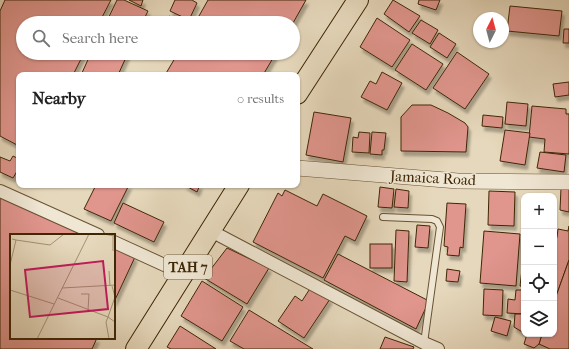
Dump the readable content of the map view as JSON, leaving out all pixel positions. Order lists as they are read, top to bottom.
{
  "streets": {
    "highway": ["TAH 7"],
    "street": ["Jamaica Road"]
  },
  "north": "top",
  "page": {
    "search": "Search here",
    "heading": ["Nearby", "0 results"],
    "map_buttons": ["+", "−"]
  }
}
